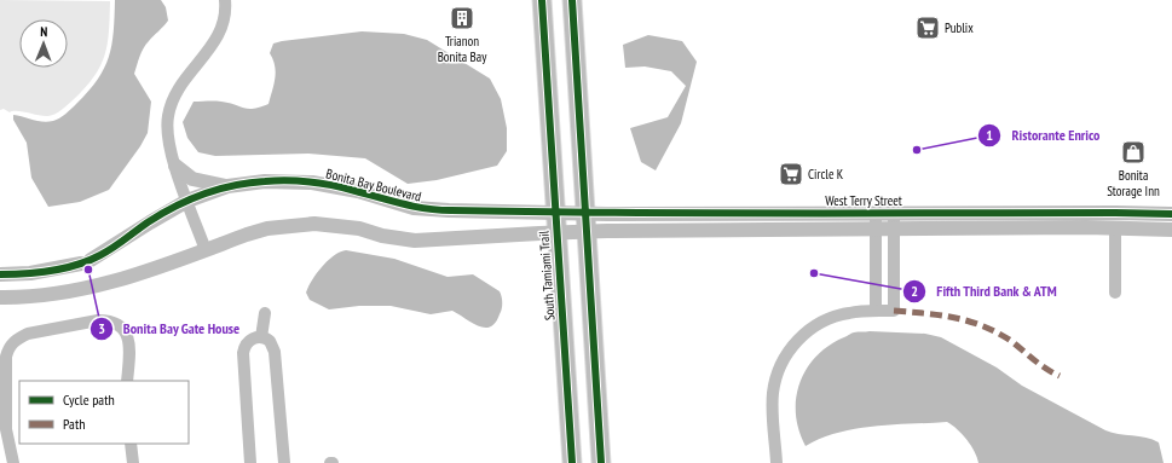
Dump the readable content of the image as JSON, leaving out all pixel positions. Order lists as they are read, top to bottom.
{
  "streets": {
    "main road": ["South Tamiami Trail"],
    "street": ["Bonita Bay Boulevard", "West Terry Street"]
  },
  "crossings": [
    ["Bonita Bay Boulevard", "West Terry Street"],
    ["Bonita Bay Boulevard", "South Tamiami Trail"],
    ["West Terry Street", "South Tamiami Trail"]
  ],
  "places": {
    "building": ["Trianon Bonita Bay"],
    "supermarket": ["Publix", "Circle K"],
    "other": ["Ristorante Enrico", "Bonita Bay Gate House", "Fifth Third Bank & ATM"],
    "shop": ["Bonita Storage Inn"]
  },
  "legend": ["Cycle path", "Path"],
  "north": "top"
}
